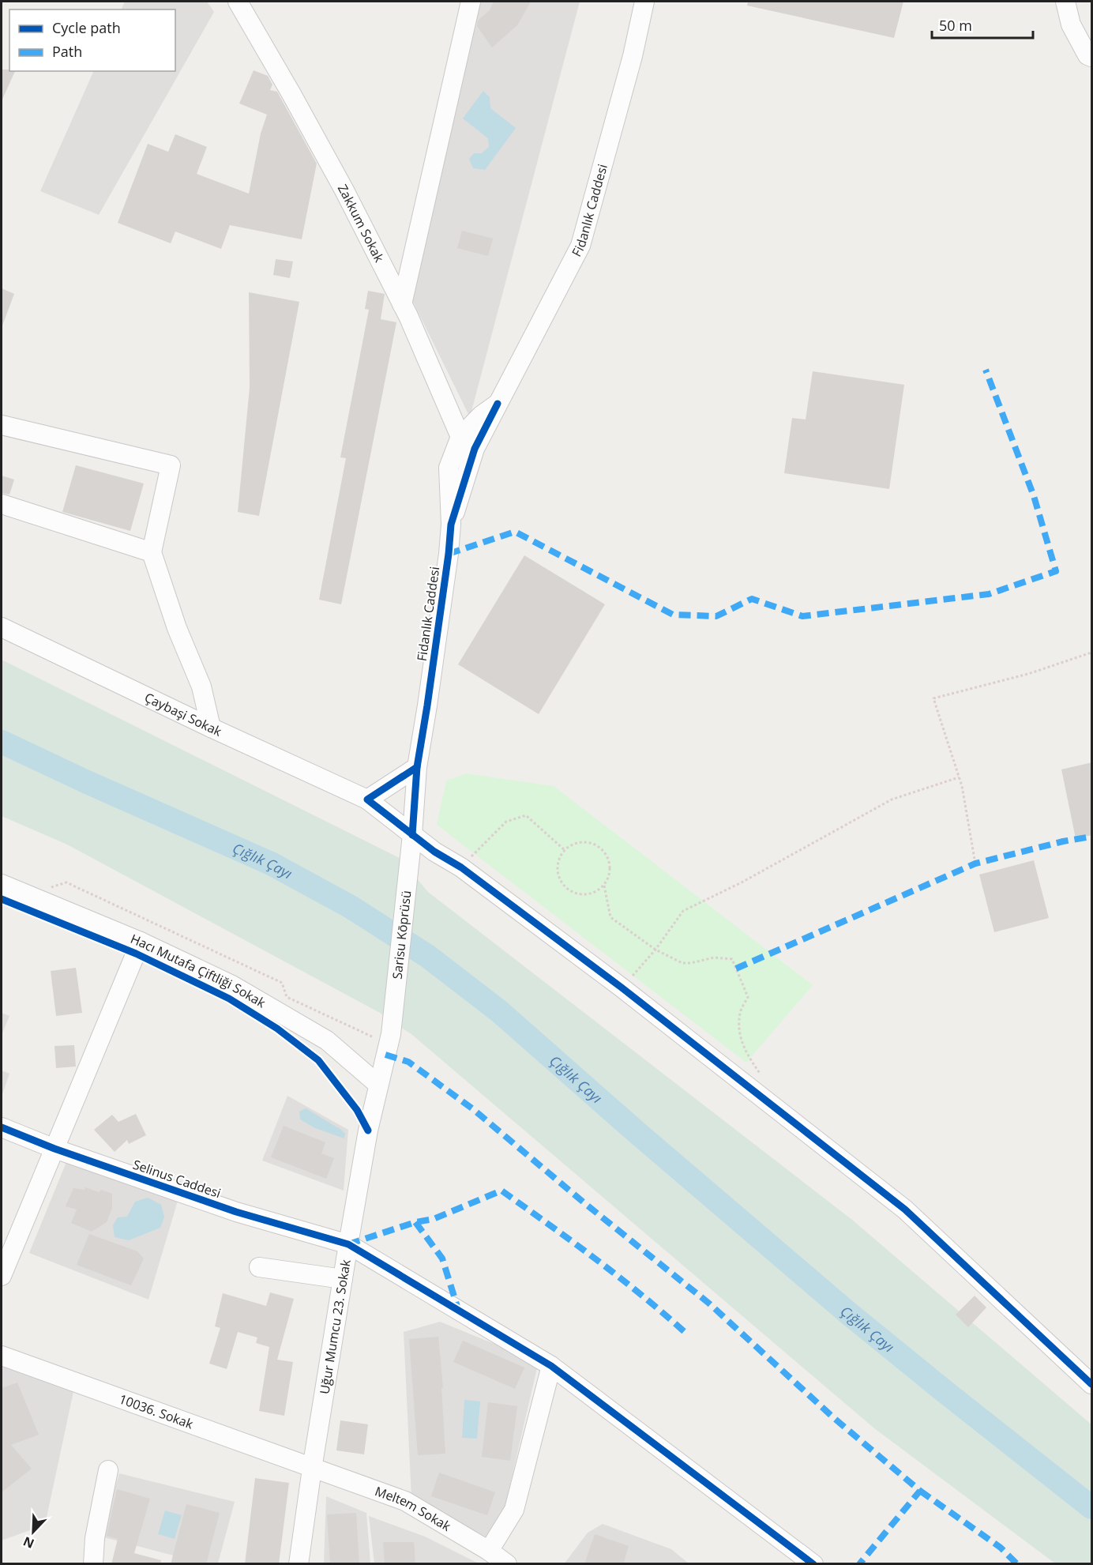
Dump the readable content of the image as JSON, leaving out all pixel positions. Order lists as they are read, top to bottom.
{
  "streets": {
    "street": [
      "Fidanlık Caddesi",
      "Zakkum Sokak",
      "Çaybaşi Sokak",
      "Sarisu Kōprüsü",
      "Hacı Mutafa Çiftliği Sokak",
      "Selinus Caddesi",
      "Uğur Mumcu 23. Sokak",
      "10036. Sokak",
      "Meltem Sokak"
    ]
  },
  "crossings": [
    ["Fidanlık Caddesi", "Zakkum Sokak"],
    ["Fidanlık Caddesi", "Çaybaşi Sokak"],
    ["Fidanlık Caddesi", "Sarisu Kōprüsü"],
    ["Çaybaşi Sokak", "Sarisu Kōprüsü"],
    ["Sarisu Kōprüsü", "Uğur Mumcu 23. Sokak"],
    ["Hacı Mutafa Çiftliği Sokak", "Uğur Mumcu 23. Sokak"],
    ["Selinus Caddesi", "Uğur Mumcu 23. Sokak"],
    ["Uğur Mumcu 23. Sokak", "10036. Sokak"],
    ["Uğur Mumcu 23. Sokak", "Meltem Sokak"],
    ["10036. Sokak", "Meltem Sokak"]
  ],
  "water": ["Çığlık Çayı"],
  "legend": ["Cycle path", "Path"],
  "scale_bar": "50 m",
  "north": "bottom left"
}
